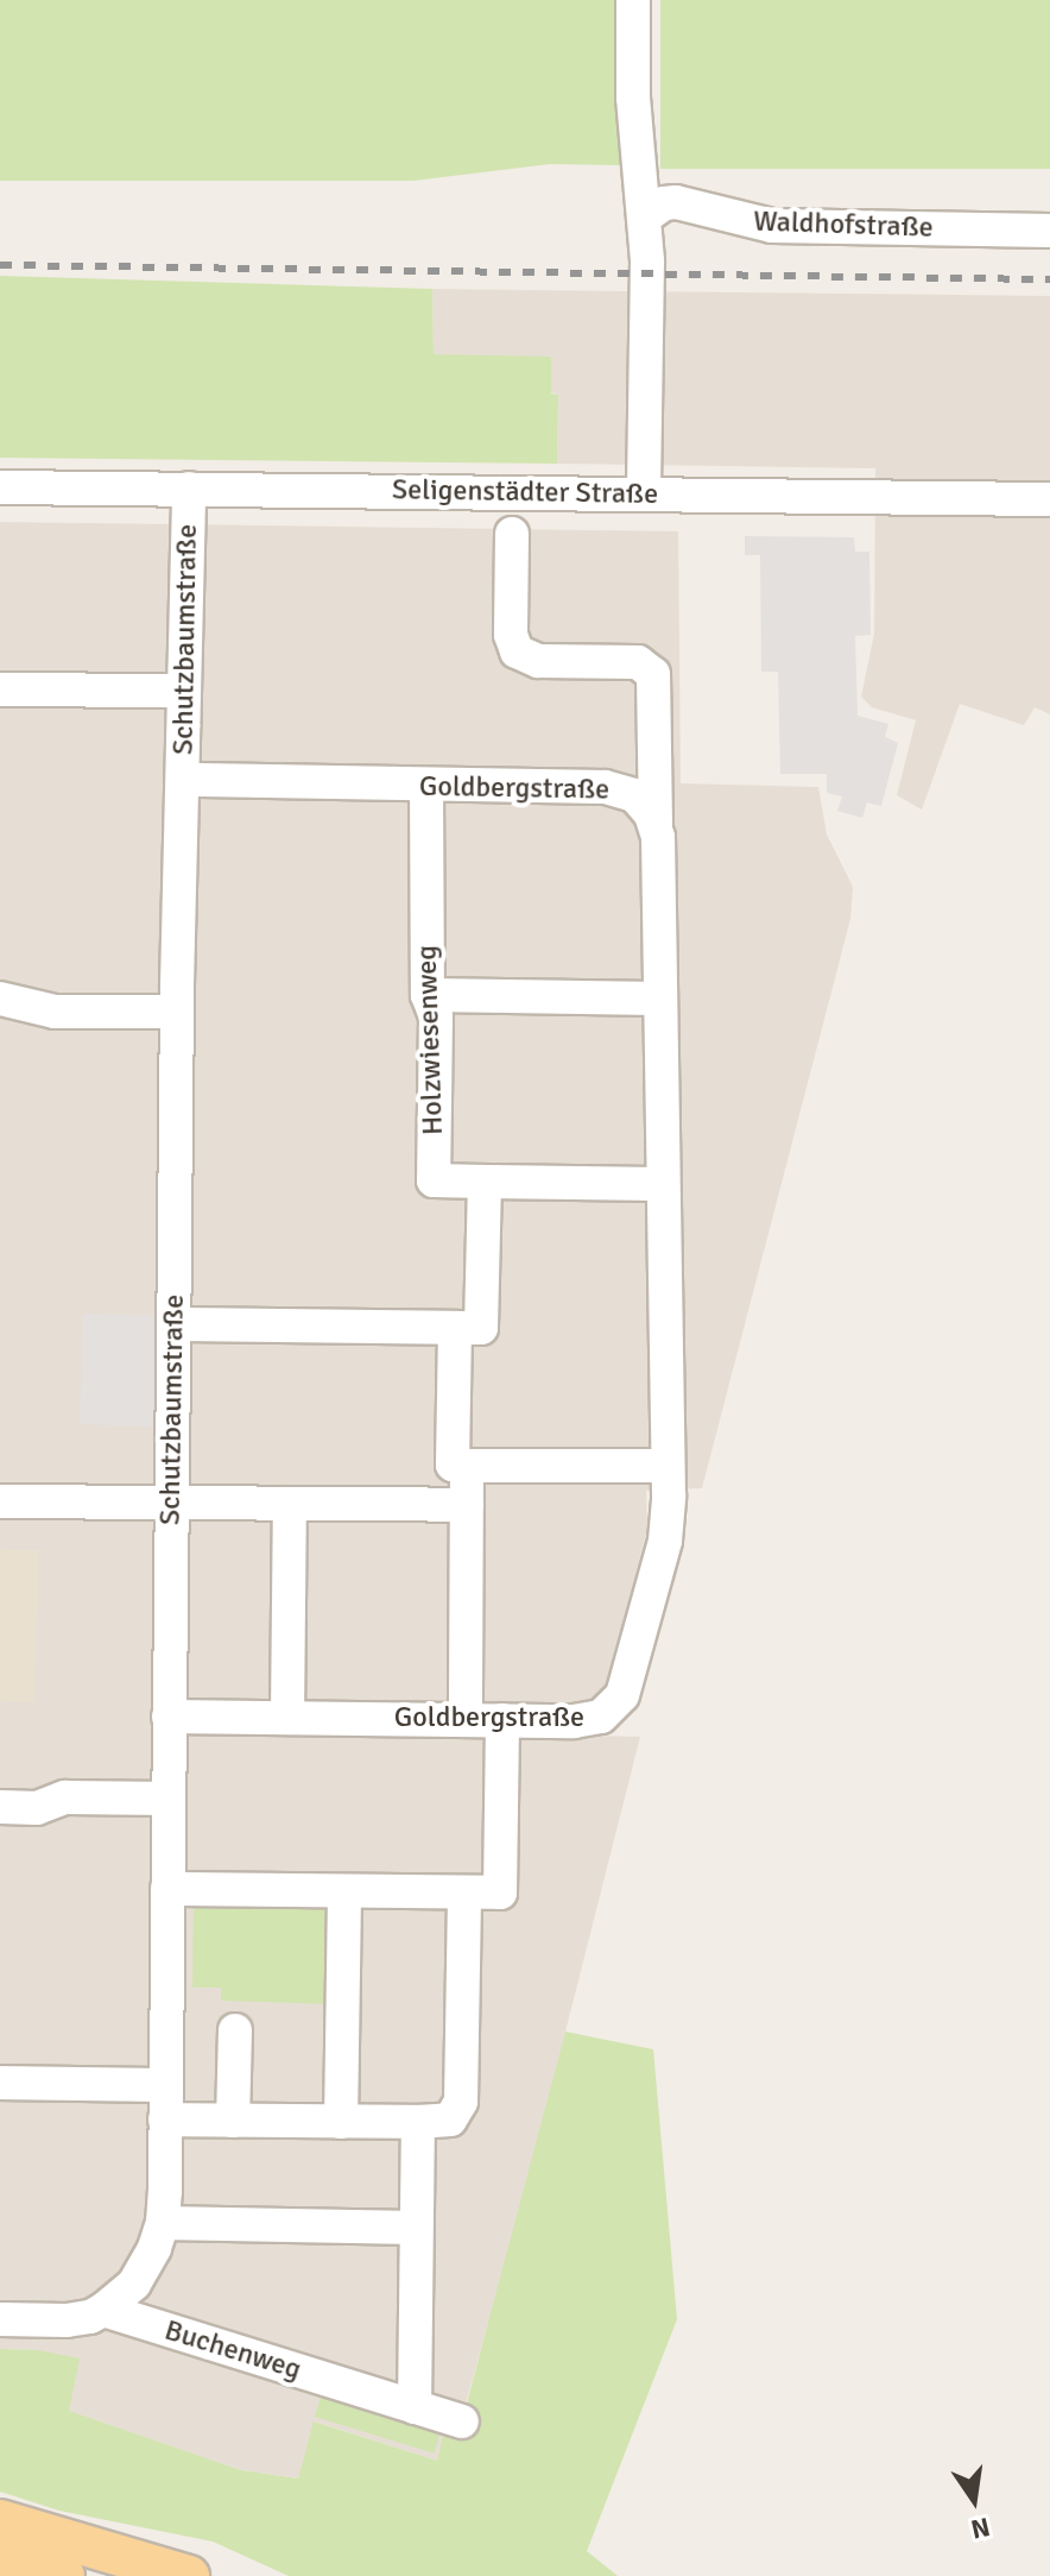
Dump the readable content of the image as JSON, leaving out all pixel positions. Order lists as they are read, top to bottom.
{
  "streets": {
    "street": [
      "Waldhofstraße",
      "Seligenstädter Straße",
      "Schutzbaumstraße",
      "Goldbergstraße",
      "Holzwiesenweg",
      "Buchenweg"
    ]
  },
  "crossings": [
    ["Seligenstädter Straße", "Schutzbaumstraße"],
    ["Seligenstädter Straße", "Goldbergstraße"],
    ["Schutzbaumstraße", "Goldbergstraße"],
    ["Schutzbaumstraße", "Buchenweg"],
    ["Goldbergstraße", "Holzwiesenweg"]
  ],
  "north": "bottom"
}
